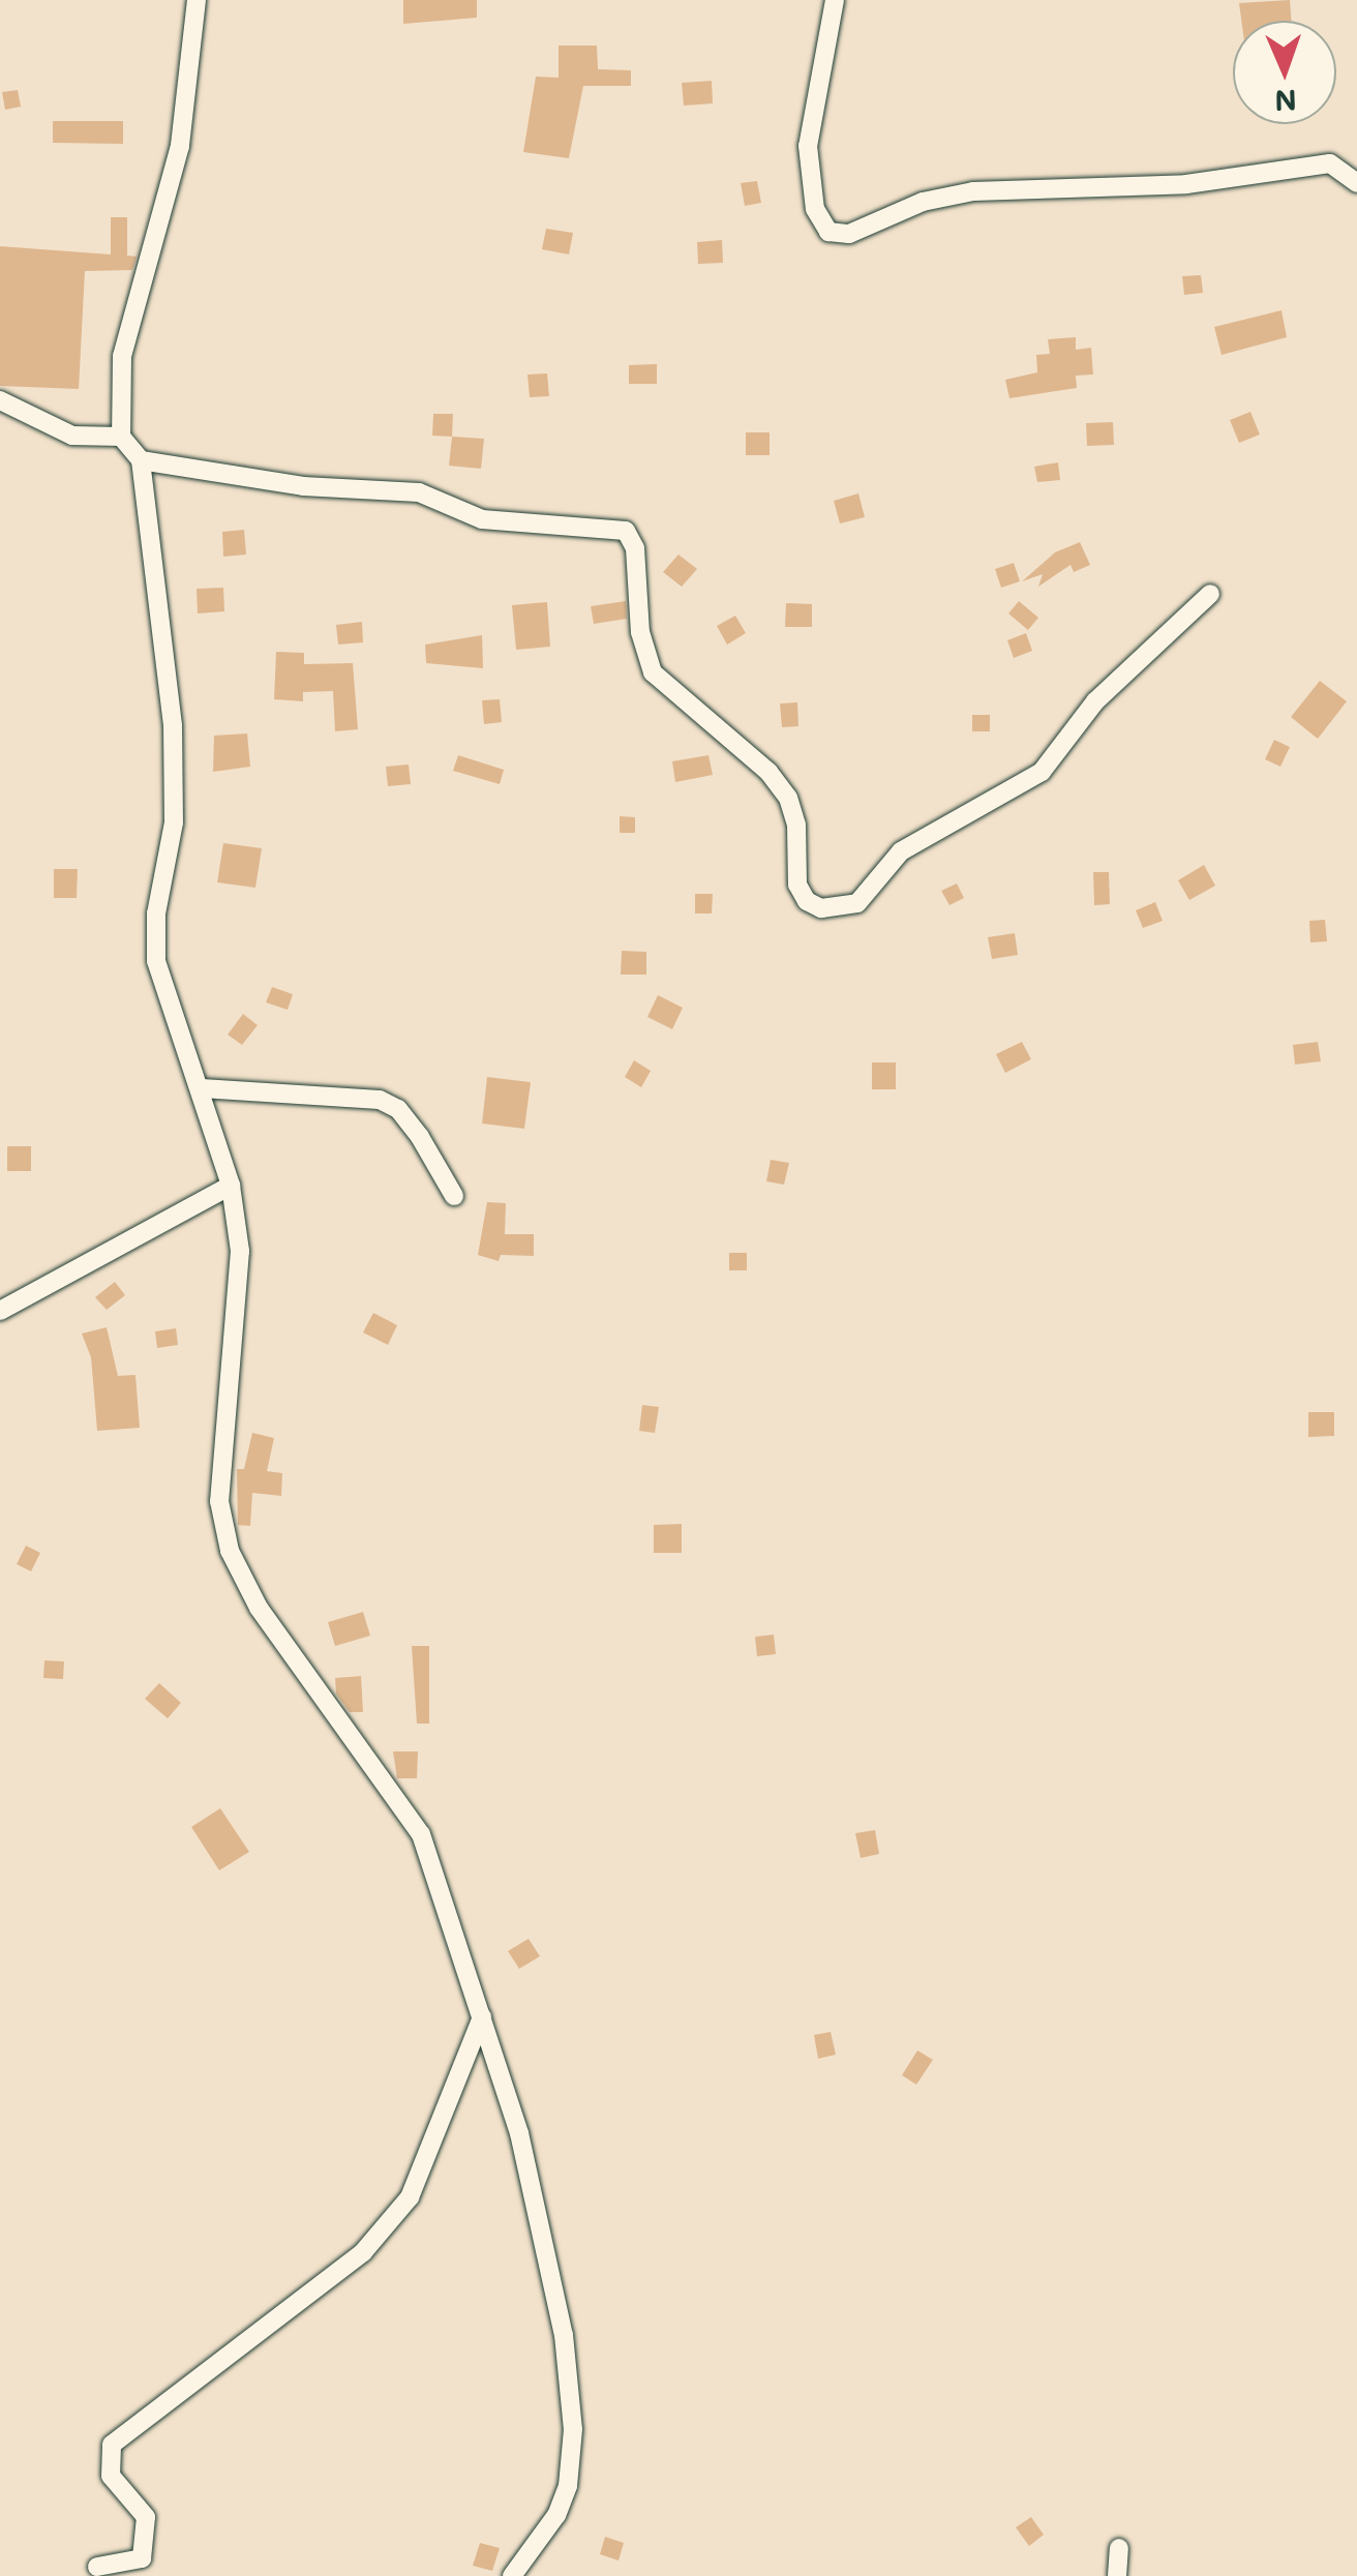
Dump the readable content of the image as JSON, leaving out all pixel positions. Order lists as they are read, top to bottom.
{
  "north": "bottom"
}
